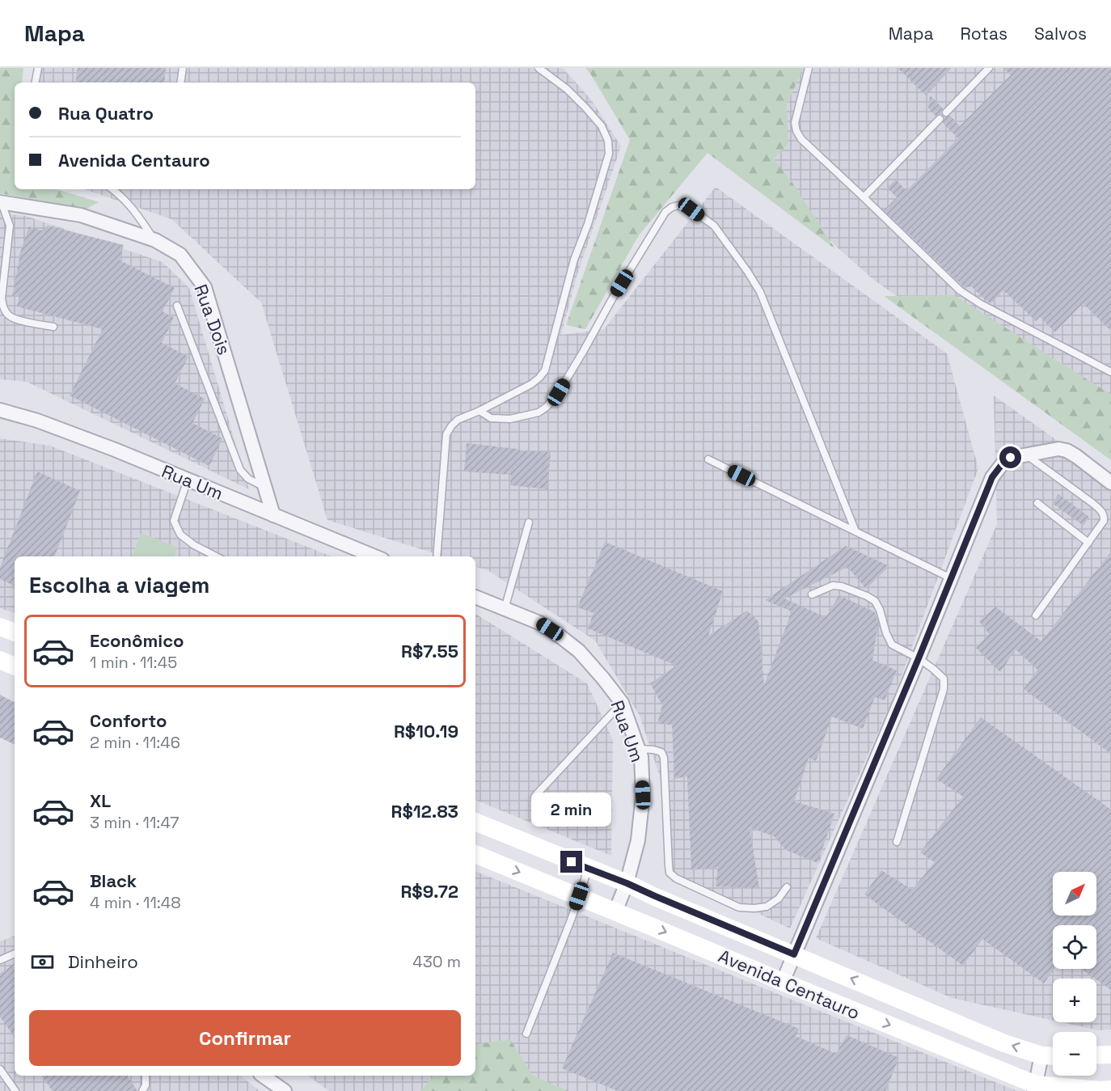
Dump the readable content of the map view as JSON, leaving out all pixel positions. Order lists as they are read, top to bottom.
{
  "streets": {
    "street": ["Rua Dois", "Rua Um", "Avenida Centauro"]
  },
  "crossings": [
    ["Rua Dois", "Rua Um"],
    ["Rua Um", "Avenida Centauro"]
  ],
  "north": "top right",
  "page": {
    "header": "Mapa",
    "nav": ["Mapa", "Rotas", "Salvos"],
    "banner": ["Rua Quatro", "Avenida Centauro"],
    "heading": "Escolha a viagem",
    "list": [
      {
        "name": "Econômico",
        "note": "1 min · 11:45",
        "value": "R$7.55"
      },
      {
        "name": "Conforto",
        "note": "2 min · 11:46",
        "value": "R$10.19"
      },
      {
        "name": "XL",
        "note": "3 min · 11:47",
        "value": "R$12.83"
      },
      {
        "name": "Black",
        "note": "4 min · 11:48",
        "value": "R$9.72"
      }
    ],
    "bubble": "2 min",
    "map_buttons": ["+", "−"],
    "pay": ["Dinheiro", "430 m"],
    "buttons": "Confirmar"
  }
}
